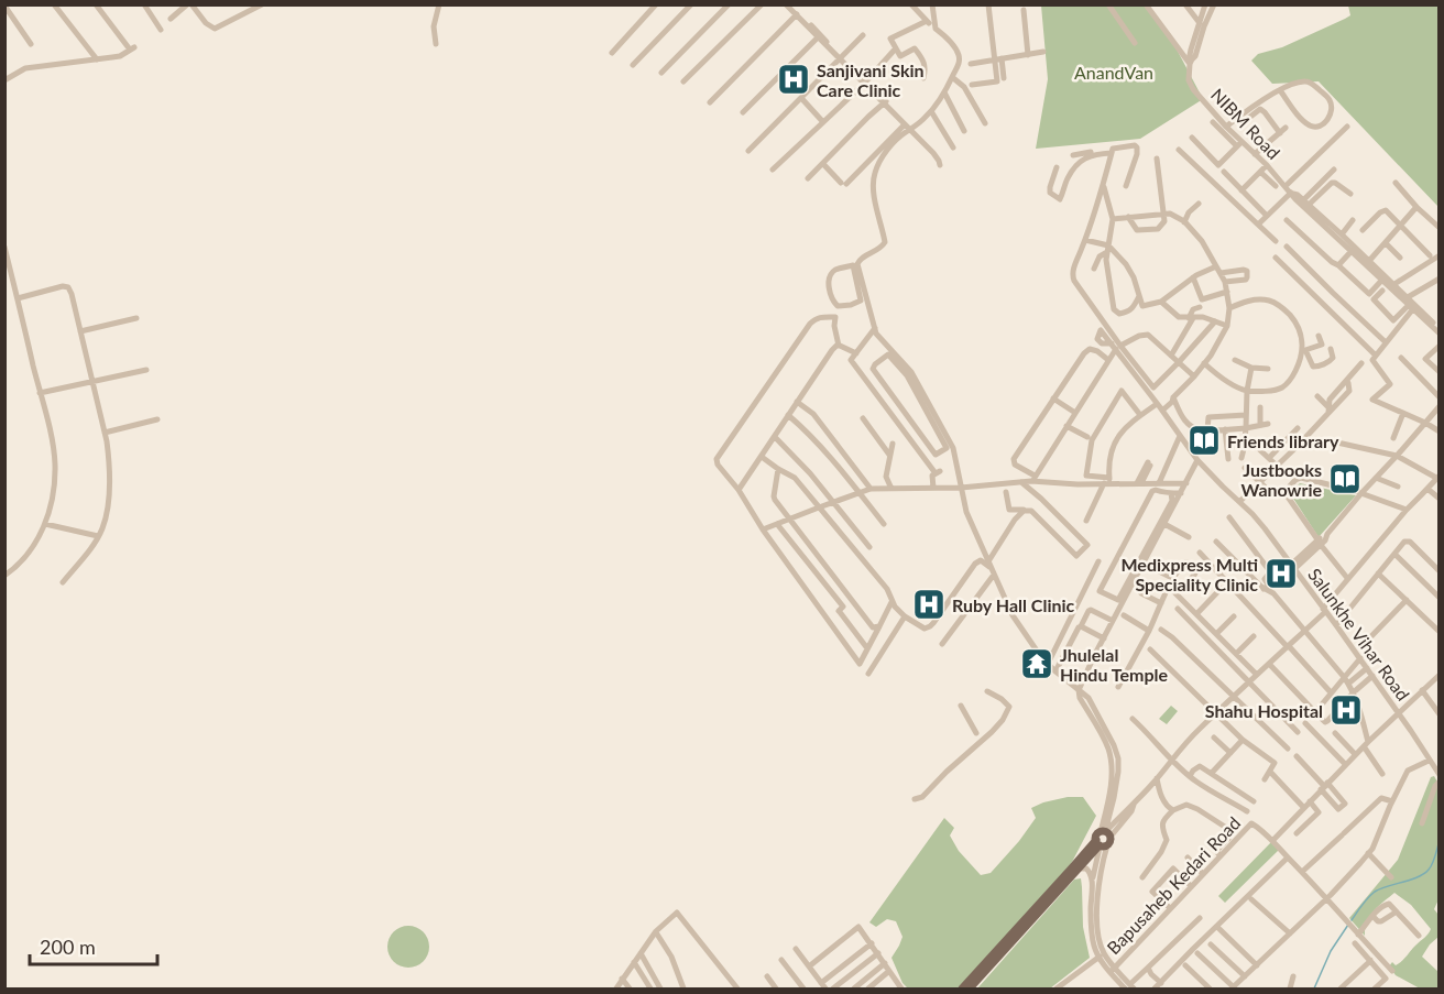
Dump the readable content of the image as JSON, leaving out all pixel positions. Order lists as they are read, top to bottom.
{
  "streets": {
    "street": ["NIBM Road", "Salunkhe Vihar Road", "Bapusaheb Kedari Road"]
  },
  "parks": ["AnandVan"],
  "places": {
    "hospital": [
      "Sanjivani Skin Care Clinic",
      "Medixpress Multi Speciality Clinic",
      "Ruby Hall Clinic",
      "Shahu Hospital"
    ],
    "library": ["Friends library", "Justbooks Wanowrie"],
    "temple": ["Jhulelal Hindu Temple"]
  },
  "scale_bar": "200 m"
}
